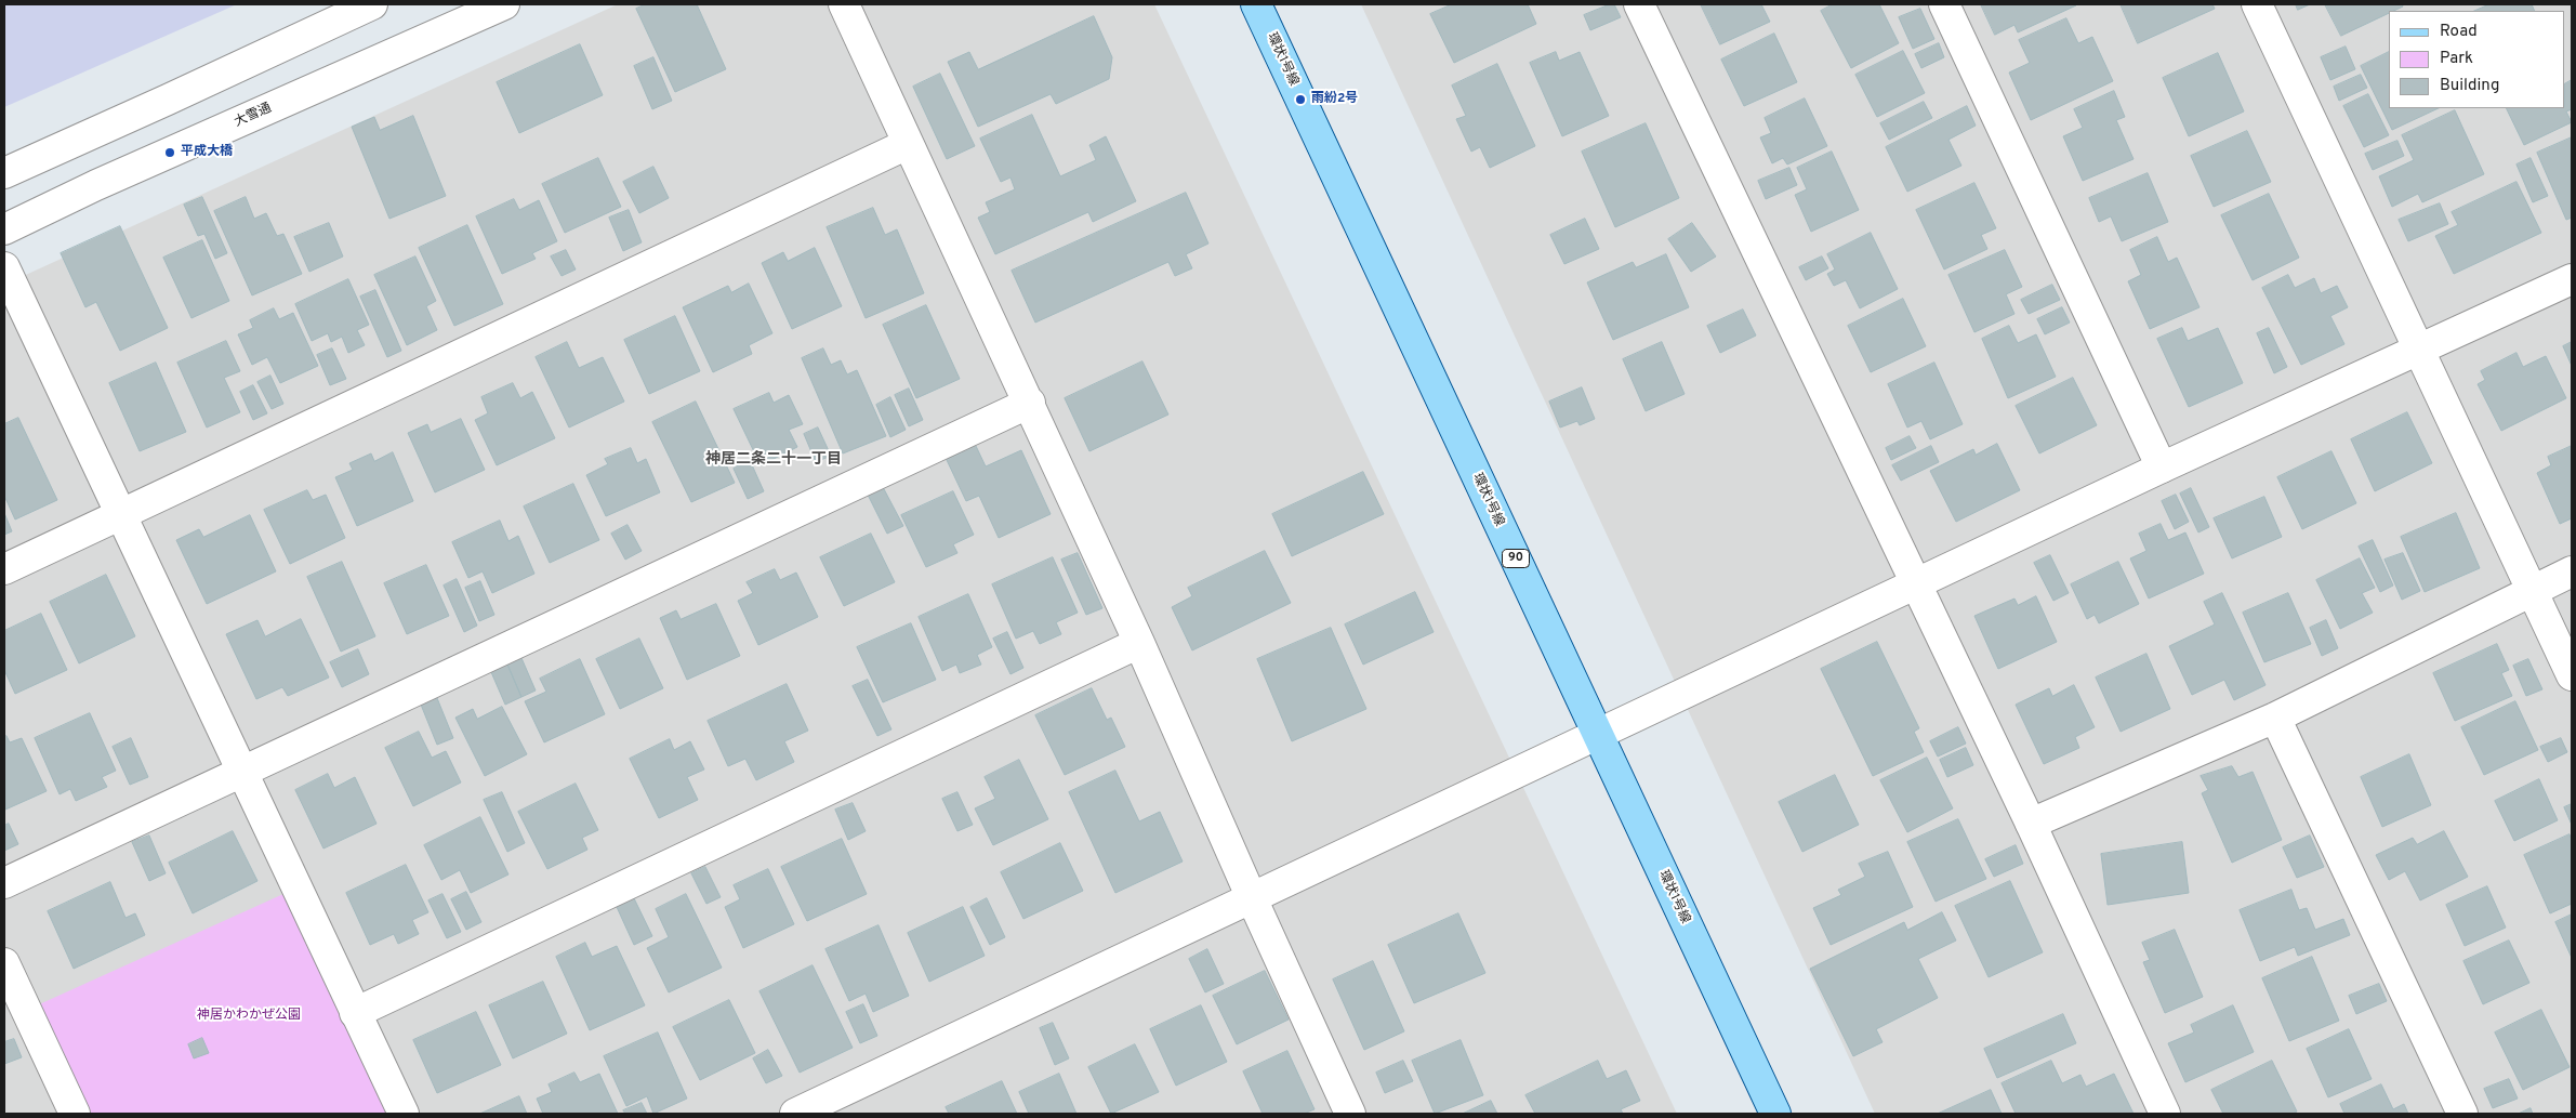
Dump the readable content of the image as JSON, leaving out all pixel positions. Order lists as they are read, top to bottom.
{
  "streets": {
    "main road": ["環状1号線", "90"],
    "street": ["大雪通"]
  },
  "districts": ["神居二条二十一丁目"],
  "parks": ["神居かわかぜ公園"],
  "places": ["雨紛2号", "平成大橋"],
  "legend": ["Road", "Park", "Building"]
}
